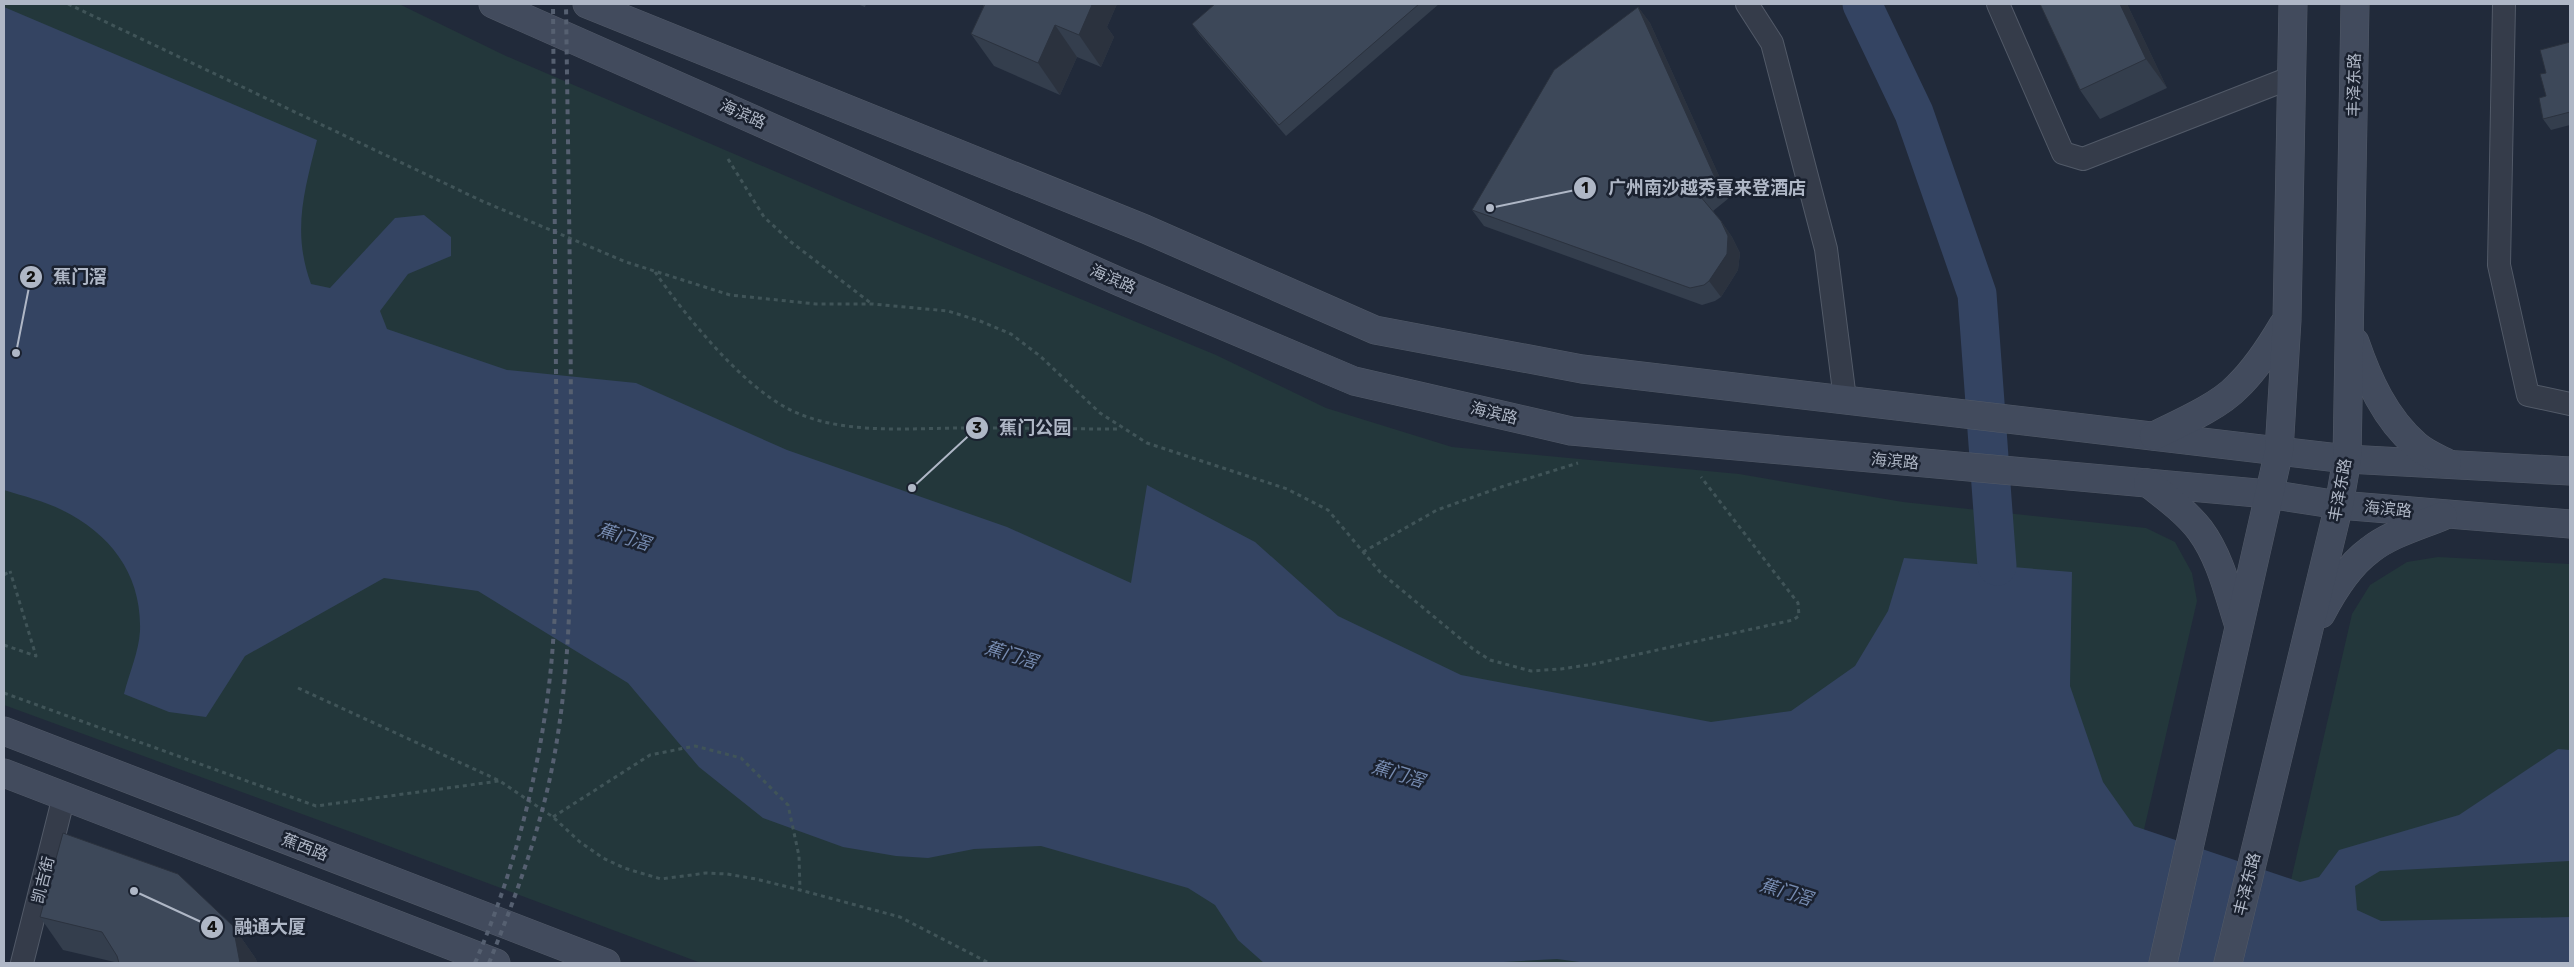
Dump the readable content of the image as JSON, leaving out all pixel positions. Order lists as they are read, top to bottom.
{
  "streets": {
    "street": [
      "丰泽东路",
      "海滨路",
      "蕉西路",
      "凯吉街"
    ]
  },
  "crossings": [
    ["丰泽东路", "海滨路"]
  ],
  "water": ["蕉门滘"],
  "places": [
    "广州南沙越秀喜来登酒店",
    "蕉门滘",
    "蕉门公园",
    "融通大厦"
  ]
}
